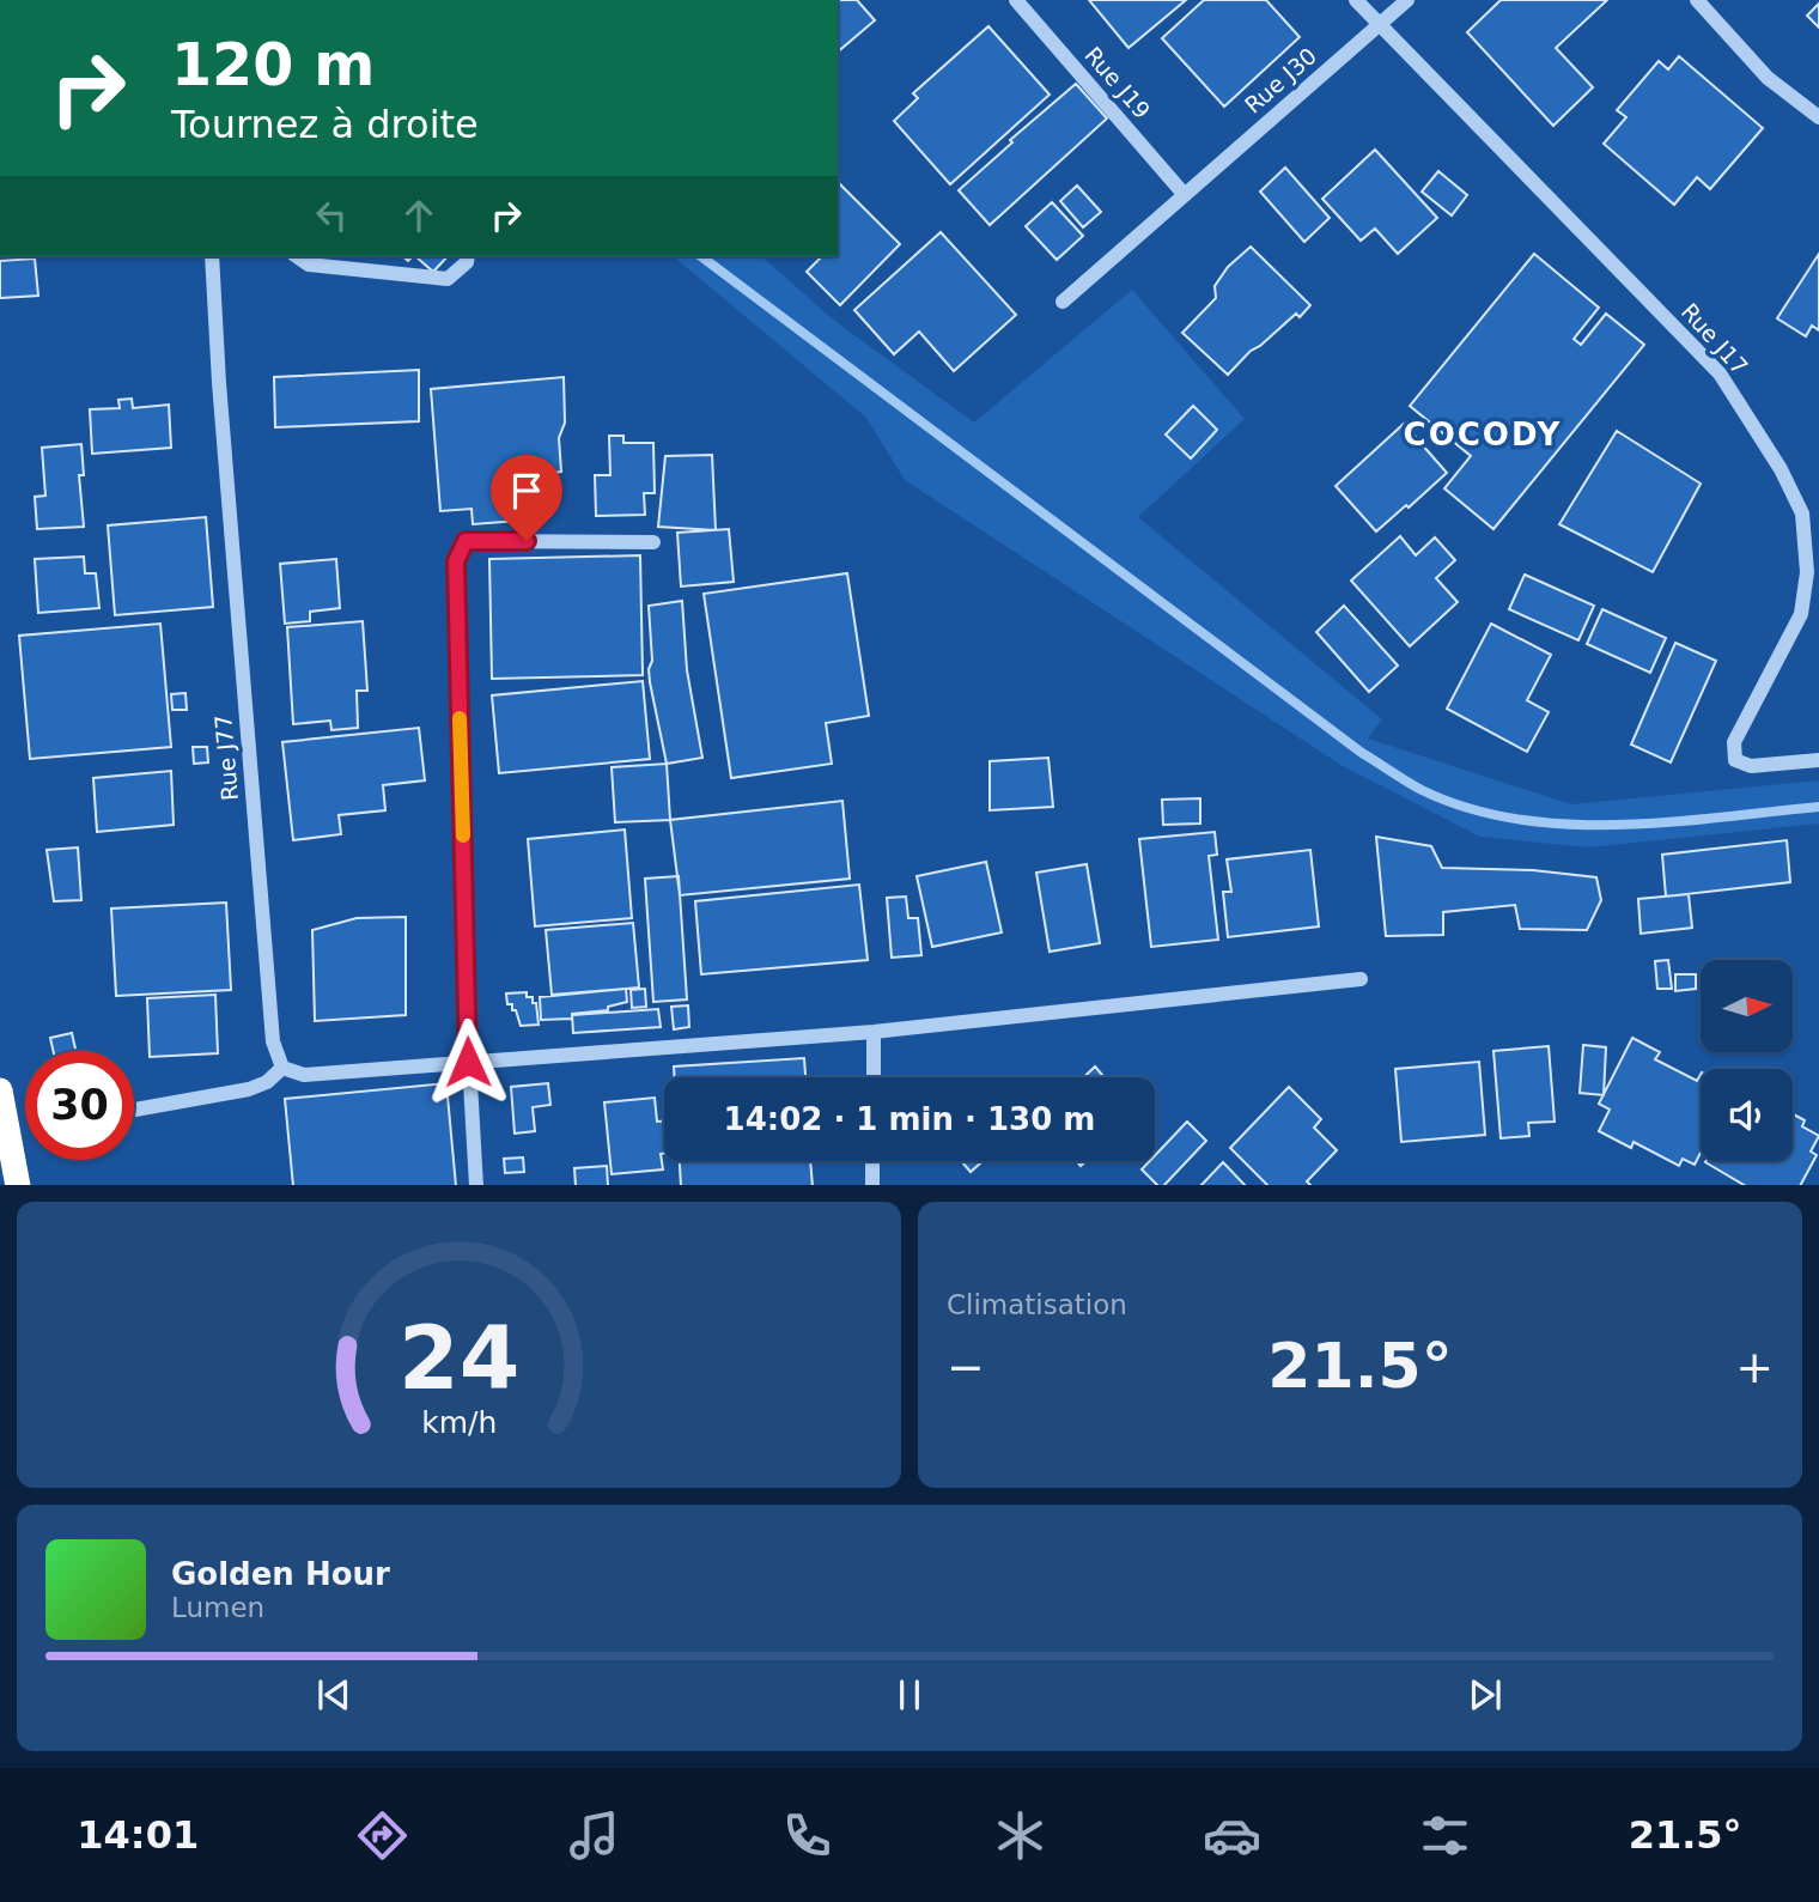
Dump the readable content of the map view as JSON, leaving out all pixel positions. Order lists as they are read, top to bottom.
{
  "streets": {
    "street": [
      "Rue J30",
      "Rue J19",
      "Rue J17",
      "Rue J77"
    ]
  },
  "crossings": [
    ["Rue J30", "Rue J19"],
    ["Rue J30", "Rue J17"]
  ],
  "districts": ["COCODY"],
  "north": "right",
  "page": {
    "turn": ["120 m", "Tournez à droite"],
    "limit": "30",
    "trip": "14:02 · 1 min · 130 m",
    "tile": "Climatisation",
    "heat": ["−", "21.5°", "+"],
    "song": ["Golden Hour", "Lumen"],
    "tabs": ["14:01", "21.5°"],
    "gauge": ["24", "km/h"]
  }
}
